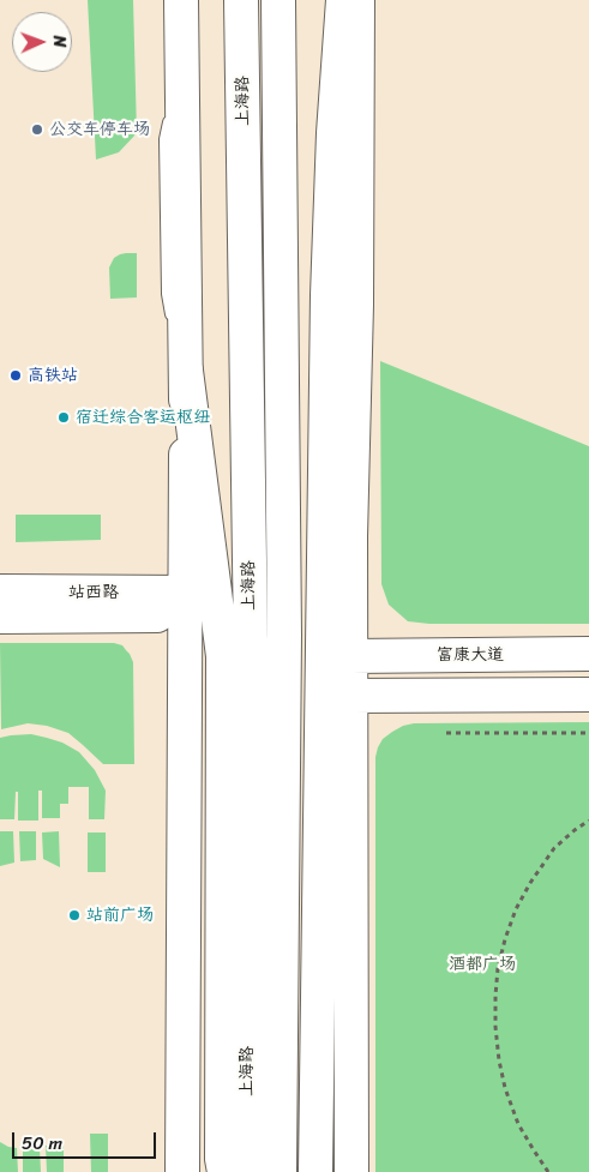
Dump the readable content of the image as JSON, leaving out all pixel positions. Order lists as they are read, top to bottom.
{
  "streets": {
    "main road": ["上海路", "站西路", "富康大道"]
  },
  "parks": ["酒都广场"],
  "places": [
    "公交车停车场",
    "高铁站",
    "宿迁综合客运枢纽",
    "站前广场"
  ],
  "scale_bar": "50 m",
  "north": "right"
}
